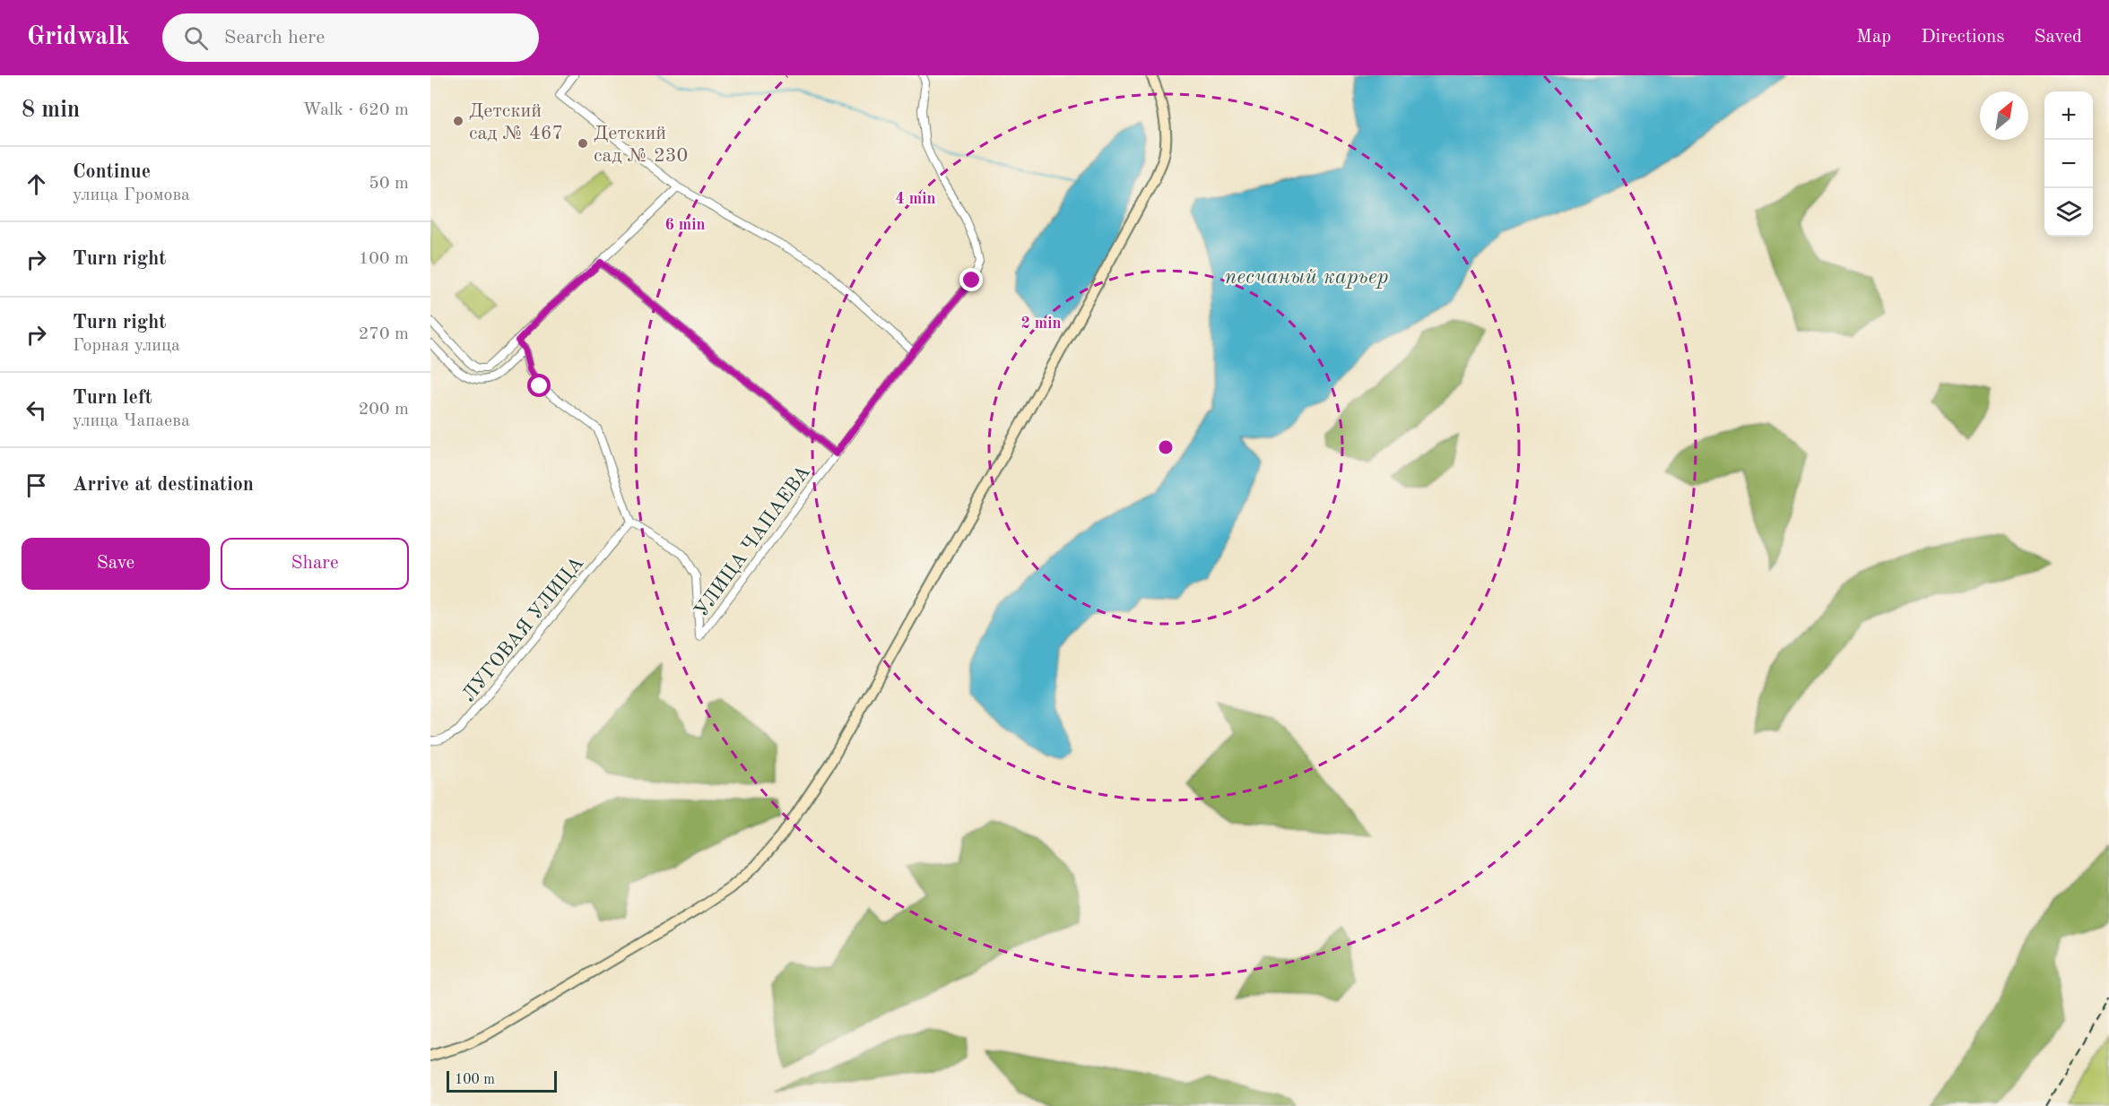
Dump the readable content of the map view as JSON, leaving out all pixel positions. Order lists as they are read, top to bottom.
{
  "streets": {
    "street": ["УЛИЦА ЧАПАЕВА", "ЛУГОВАЯ УЛИЦА"]
  },
  "crossings": [
    ["УЛИЦА ЧАПАЕВА", "ЛУГОВАЯ УЛИЦА"]
  ],
  "water": ["песчаный карьер"],
  "places": ["Детский сад № 467", "Детский сад № 230"],
  "scale_bar": "100 m",
  "north": "top right",
  "page": {
    "header": "Gridwalk",
    "search": "Search here",
    "nav": ["Map", "Directions", "Saved"],
    "heading": ["8 min", "Walk · 620 m"],
    "map_buttons": ["+", "−"],
    "list": [
      ["Continue", "улица Громова", "50 m"],
      ["Turn right", "100 m"],
      ["Turn right", "Горная улица", "270 m"],
      ["Turn left", "улица Чапаева", "200 m"],
      "Arrive at destination"
    ],
    "buttons": ["Save", "Share"],
    "scale": "100 m"
  },
  "rings": ["4 min", "6 min", "2 min"]
}
